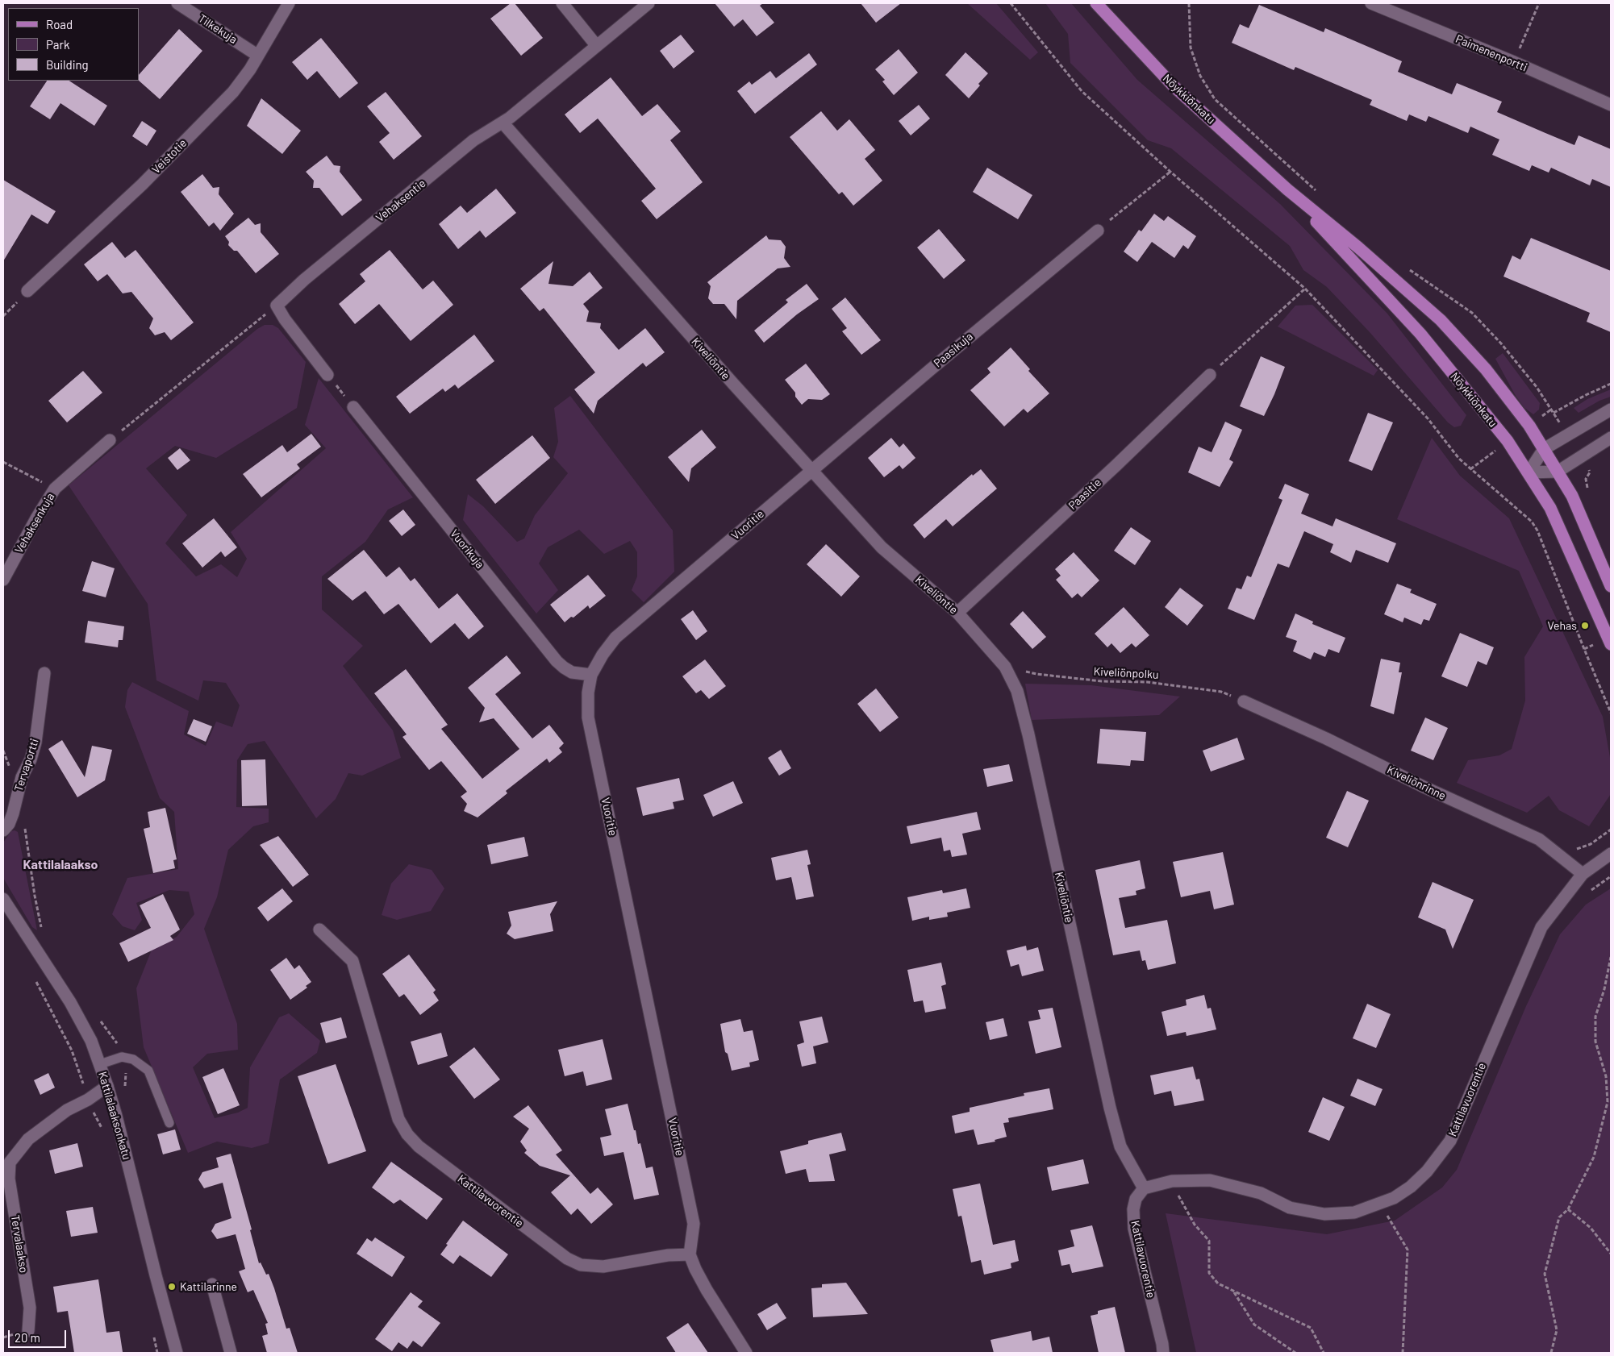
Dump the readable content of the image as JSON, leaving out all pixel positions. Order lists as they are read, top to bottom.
{
  "streets": {
    "main road": ["Nöykkiönkatu"],
    "street": [
      "Tilkekuja",
      "Paimenenportti",
      "Veistotie",
      "Vehaksentie",
      "Paasikuja",
      "Kiveliöntie",
      "Paasitie",
      "Vehaksenkuja",
      "Vuoritie",
      "Vuorikuja",
      "Tervaportti",
      "Kiveliönrinne",
      "Kattilavuorentie",
      "Kattilalaaksonkatu",
      "Tervalaakso"
    ],
    "path": ["Kiveliönpolku"]
  },
  "crossings": [
    ["Tilkekuja", "Veistotie"],
    ["Vehaksentie", "Kiveliöntie"],
    ["Paasikuja", "Kiveliöntie"],
    ["Paasikuja", "Vuoritie"],
    ["Kiveliöntie", "Paasitie"],
    ["Kiveliöntie", "Vuoritie"],
    ["Kiveliöntie", "Kiveliönpolku"],
    ["Kiveliöntie", "Kattilavuorentie"],
    ["Vuoritie", "Vuorikuja"],
    ["Vuoritie", "Kattilavuorentie"],
    ["Kiveliönpolku", "Kiveliönrinne"],
    ["Kiveliönrinne", "Kattilavuorentie"],
    ["Kattilalaaksonkatu", "Tervalaakso"]
  ],
  "districts": ["Kattilalaakso"],
  "places": ["Vehas", "Kattilarinne"],
  "legend": ["Road", "Park", "Building"],
  "scale_bar": "20 m"
}
